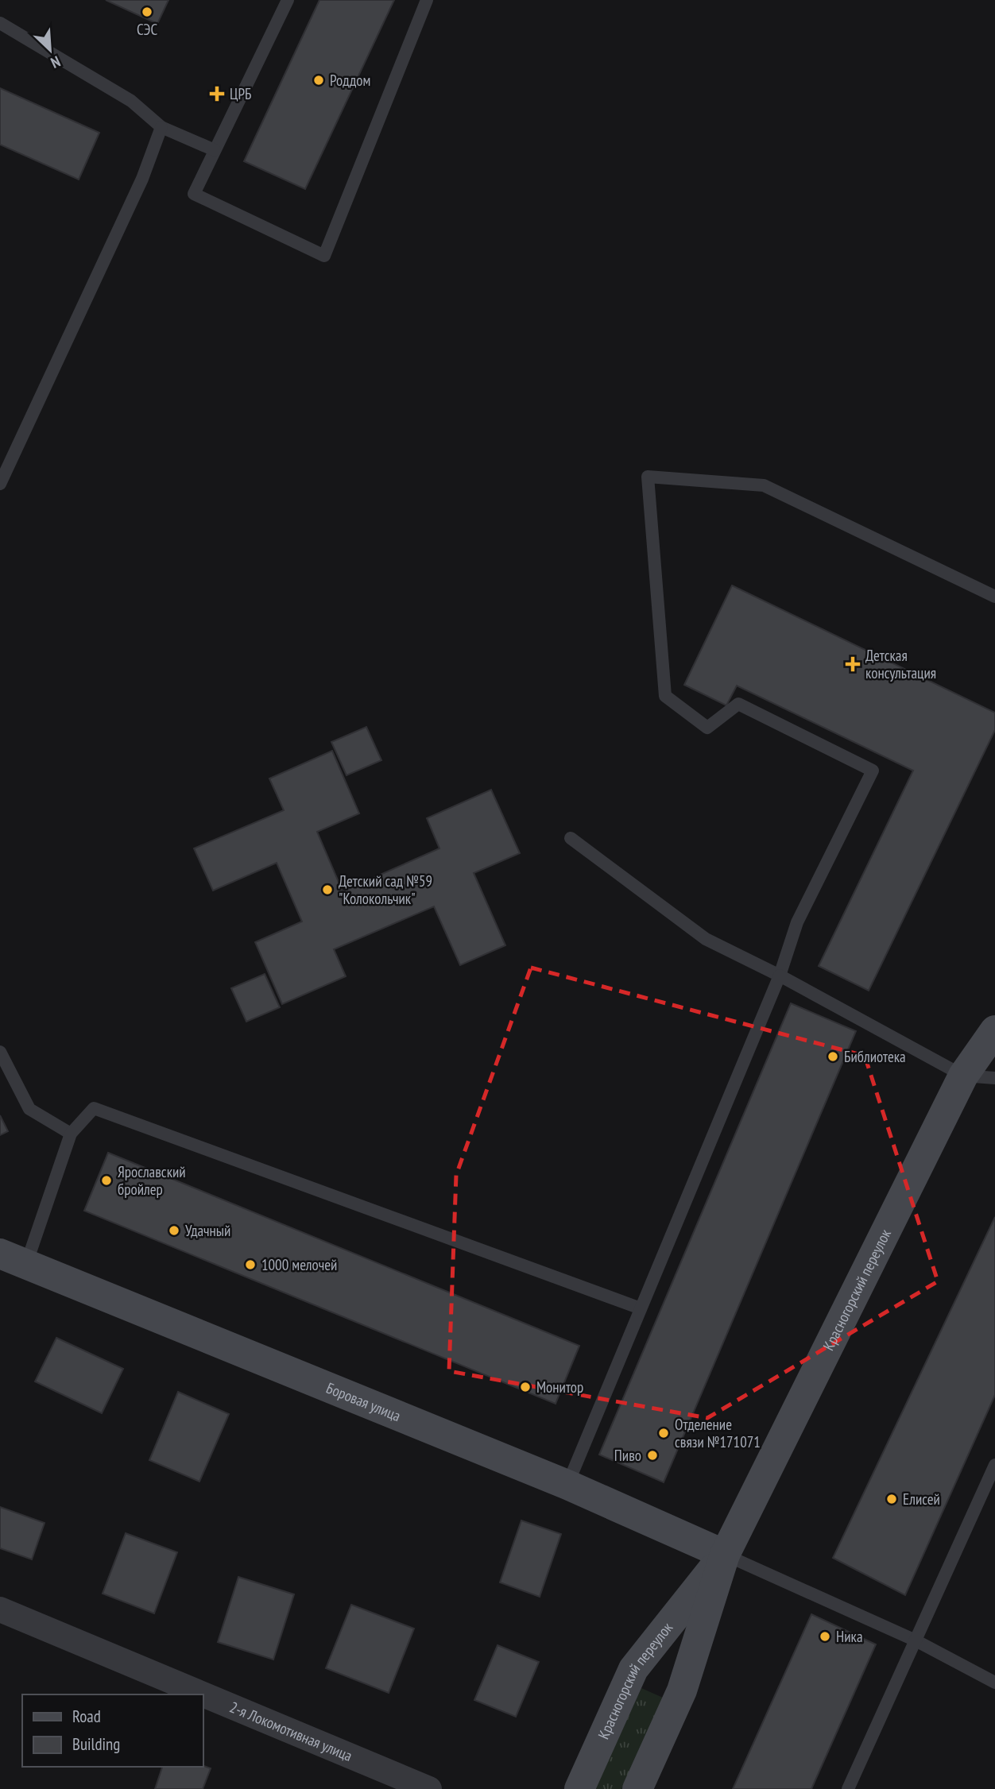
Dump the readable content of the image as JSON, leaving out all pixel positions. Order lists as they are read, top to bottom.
{
  "streets": {
    "main road": ["Красногорский переулок", "Боровая улица"],
    "street": ["2-я Локомотивная улица"]
  },
  "crossings": [
    ["Красногорский переулок", "Боровая улица"]
  ],
  "places": {
    "other": [
      "СЭС",
      "Роддом",
      "Детский сад №59 \"Колокольчик\"",
      "Библиотека",
      "Ярославский бройлер",
      "Удачный",
      "1000 мелочей",
      "Монитор",
      "Отделение связи №171071",
      "Пиво",
      "Елисей",
      "Ника"
    ],
    "health": ["ЦРБ", "Детская консультация"]
  },
  "legend": ["Road", "Building"],
  "north": "bottom right"
}
